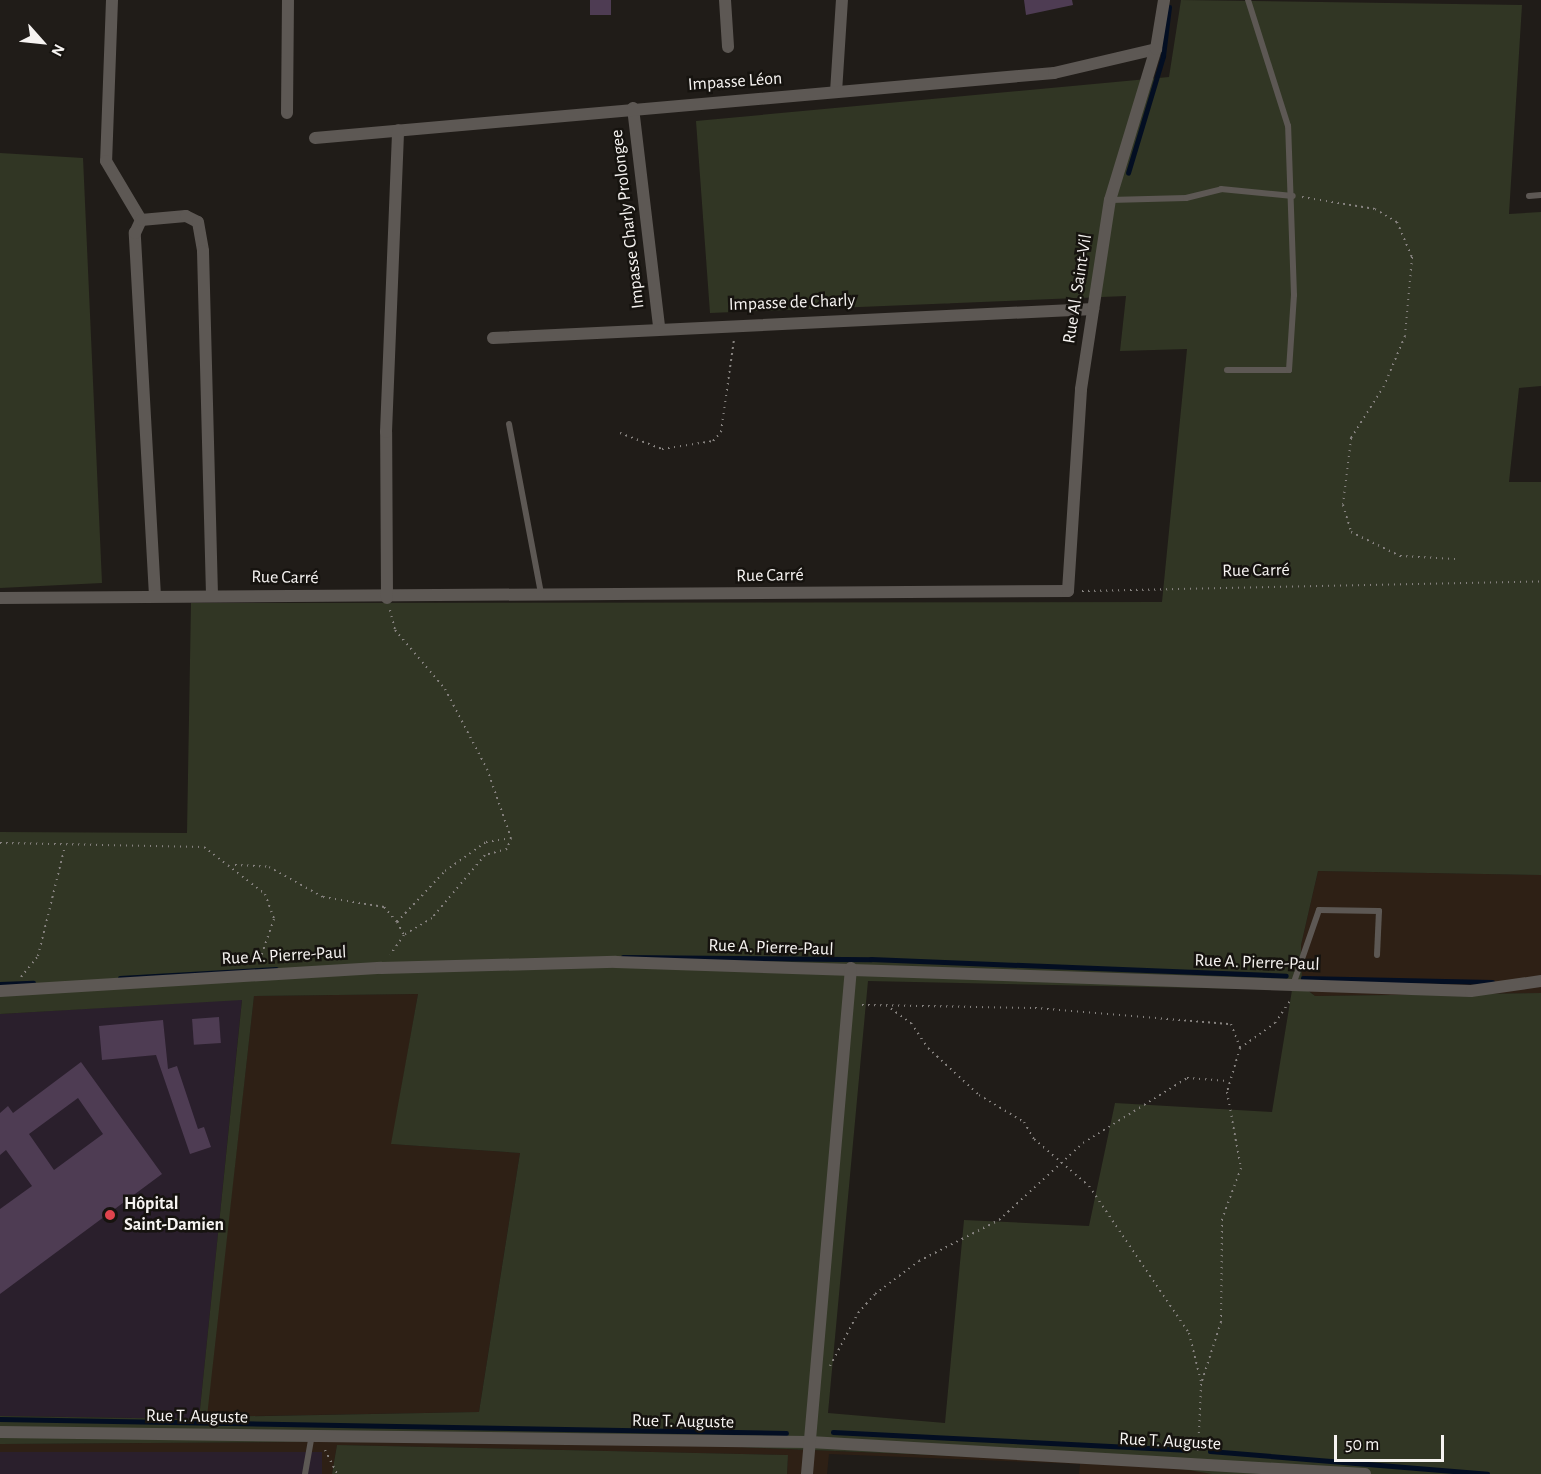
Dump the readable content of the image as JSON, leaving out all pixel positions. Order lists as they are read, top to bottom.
{
  "streets": {
    "street": [
      "Impasse Léon",
      "Impasse Charly Prolongee",
      "Rue Al. Saint-Vil",
      "Impasse de Charly",
      "Rue Carré",
      "Rue A. Pierre-Paul",
      "Rue T. Auguste"
    ]
  },
  "crossings": [
    ["Impasse Léon", "Impasse Charly Prolongee"],
    ["Impasse Léon", "Rue Al. Saint-Vil"],
    ["Impasse Charly Prolongee", "Impasse de Charly"],
    ["Rue Al. Saint-Vil", "Impasse de Charly"],
    ["Rue Al. Saint-Vil", "Rue Carré"]
  ],
  "places": ["Hôpital Saint-Damien"],
  "scale_bar": "50 m",
  "north": "bottom right"
}
